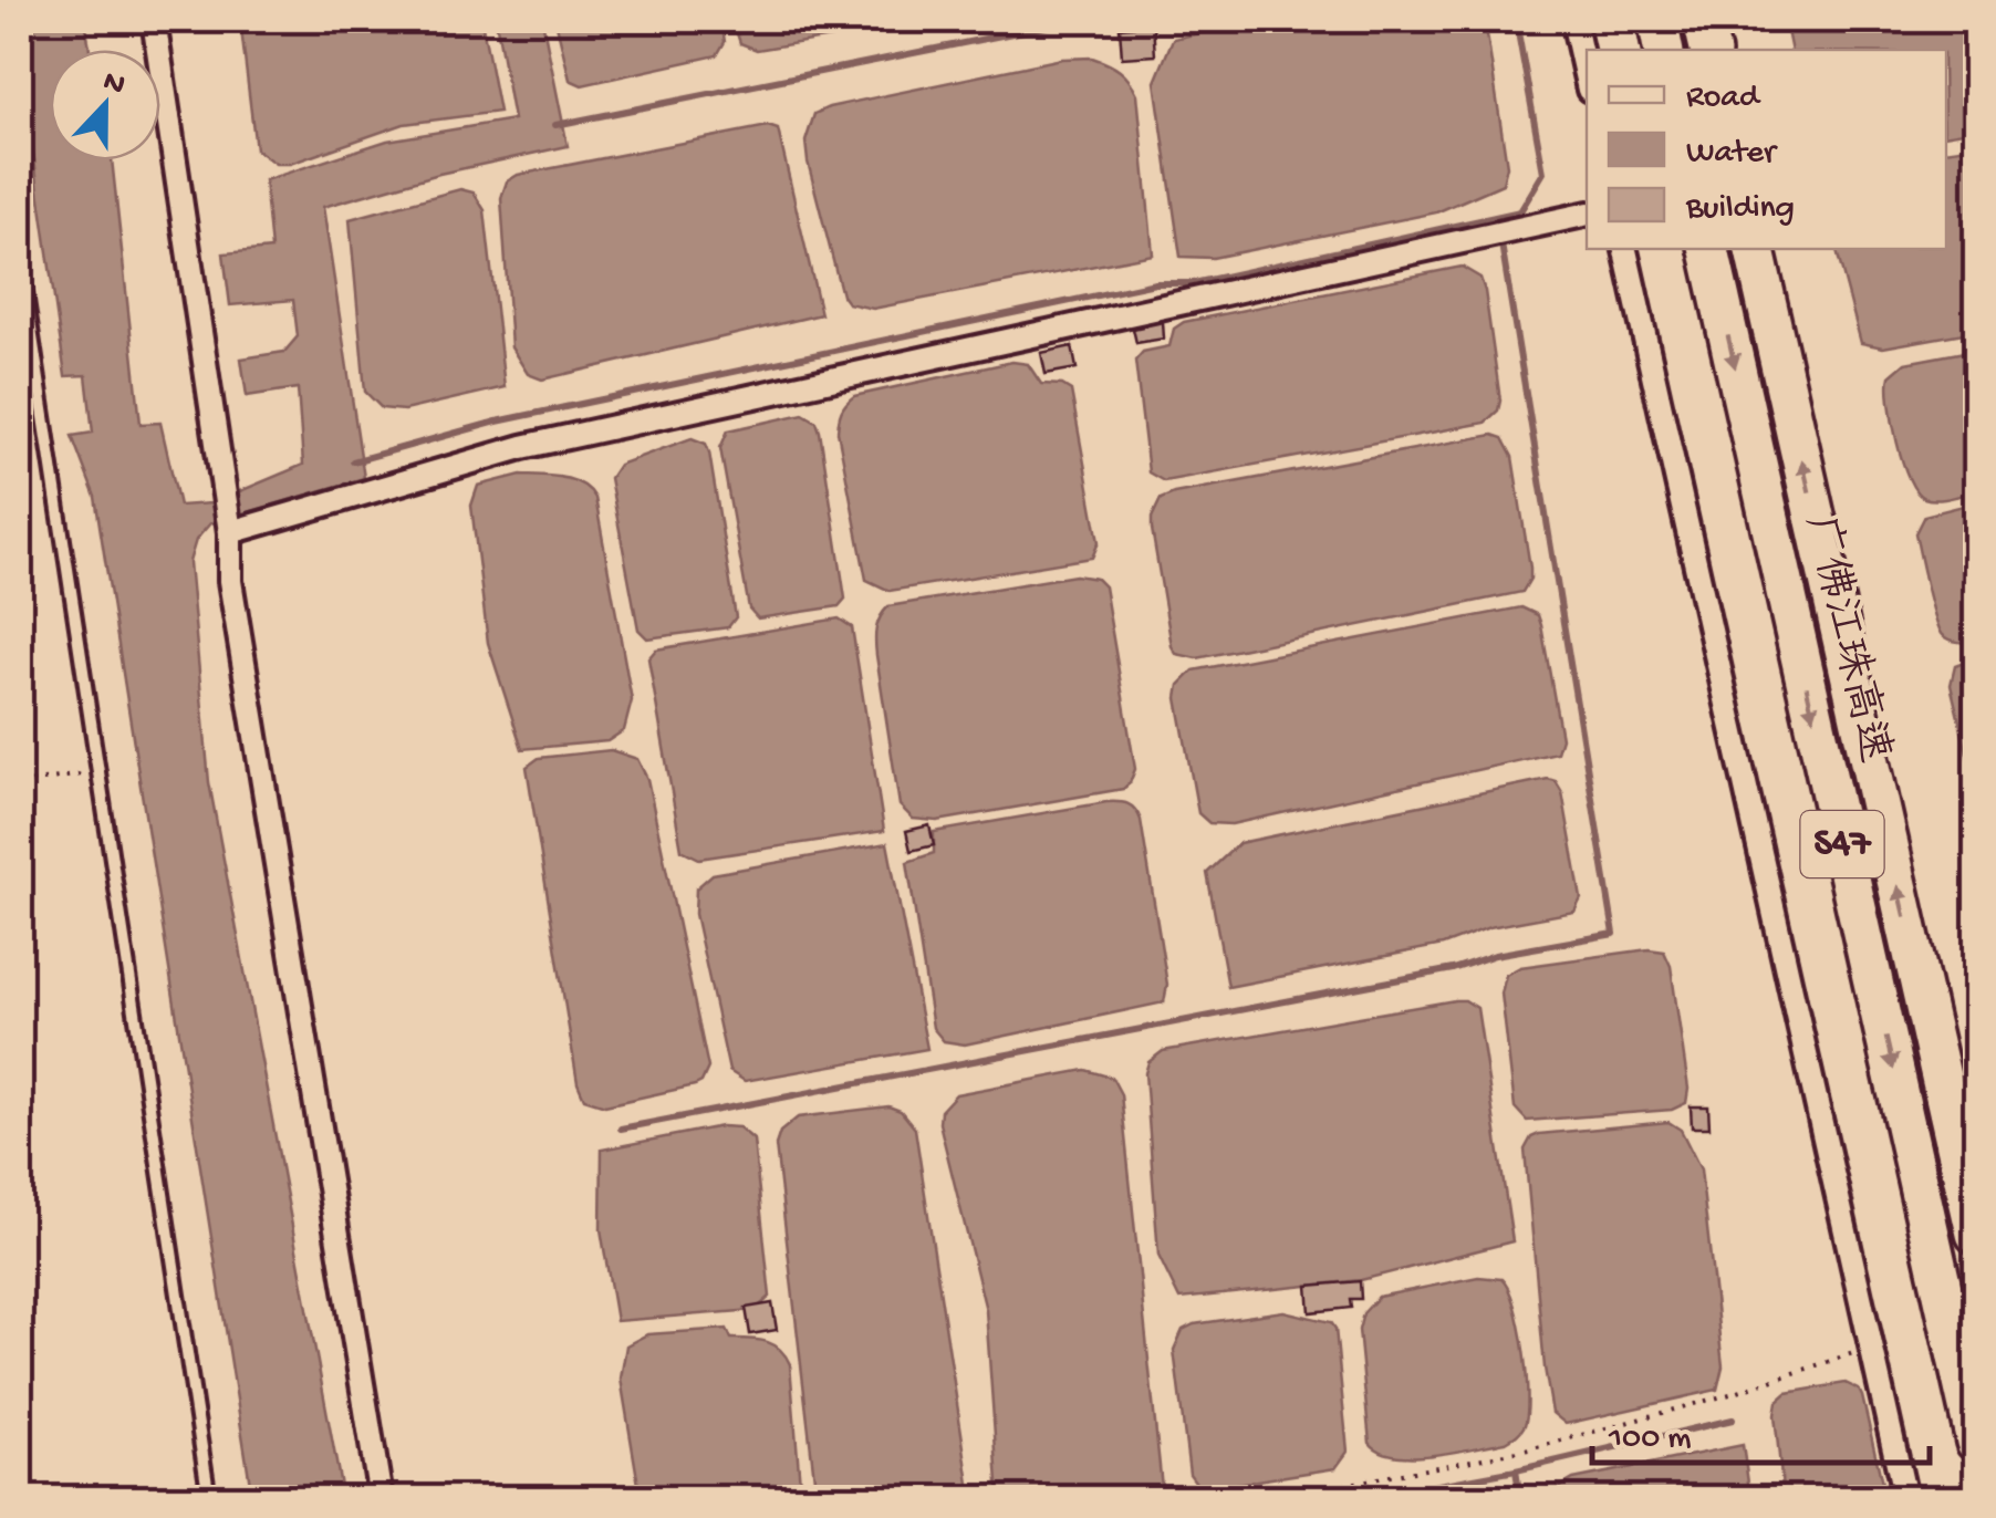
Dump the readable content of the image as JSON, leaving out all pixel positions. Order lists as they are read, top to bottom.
{
  "streets": {
    "highway": ["广佛江珠高速", "S47"]
  },
  "legend": ["Road", "Water", "Building"],
  "scale_bar": "100 m",
  "north": "top"
}
